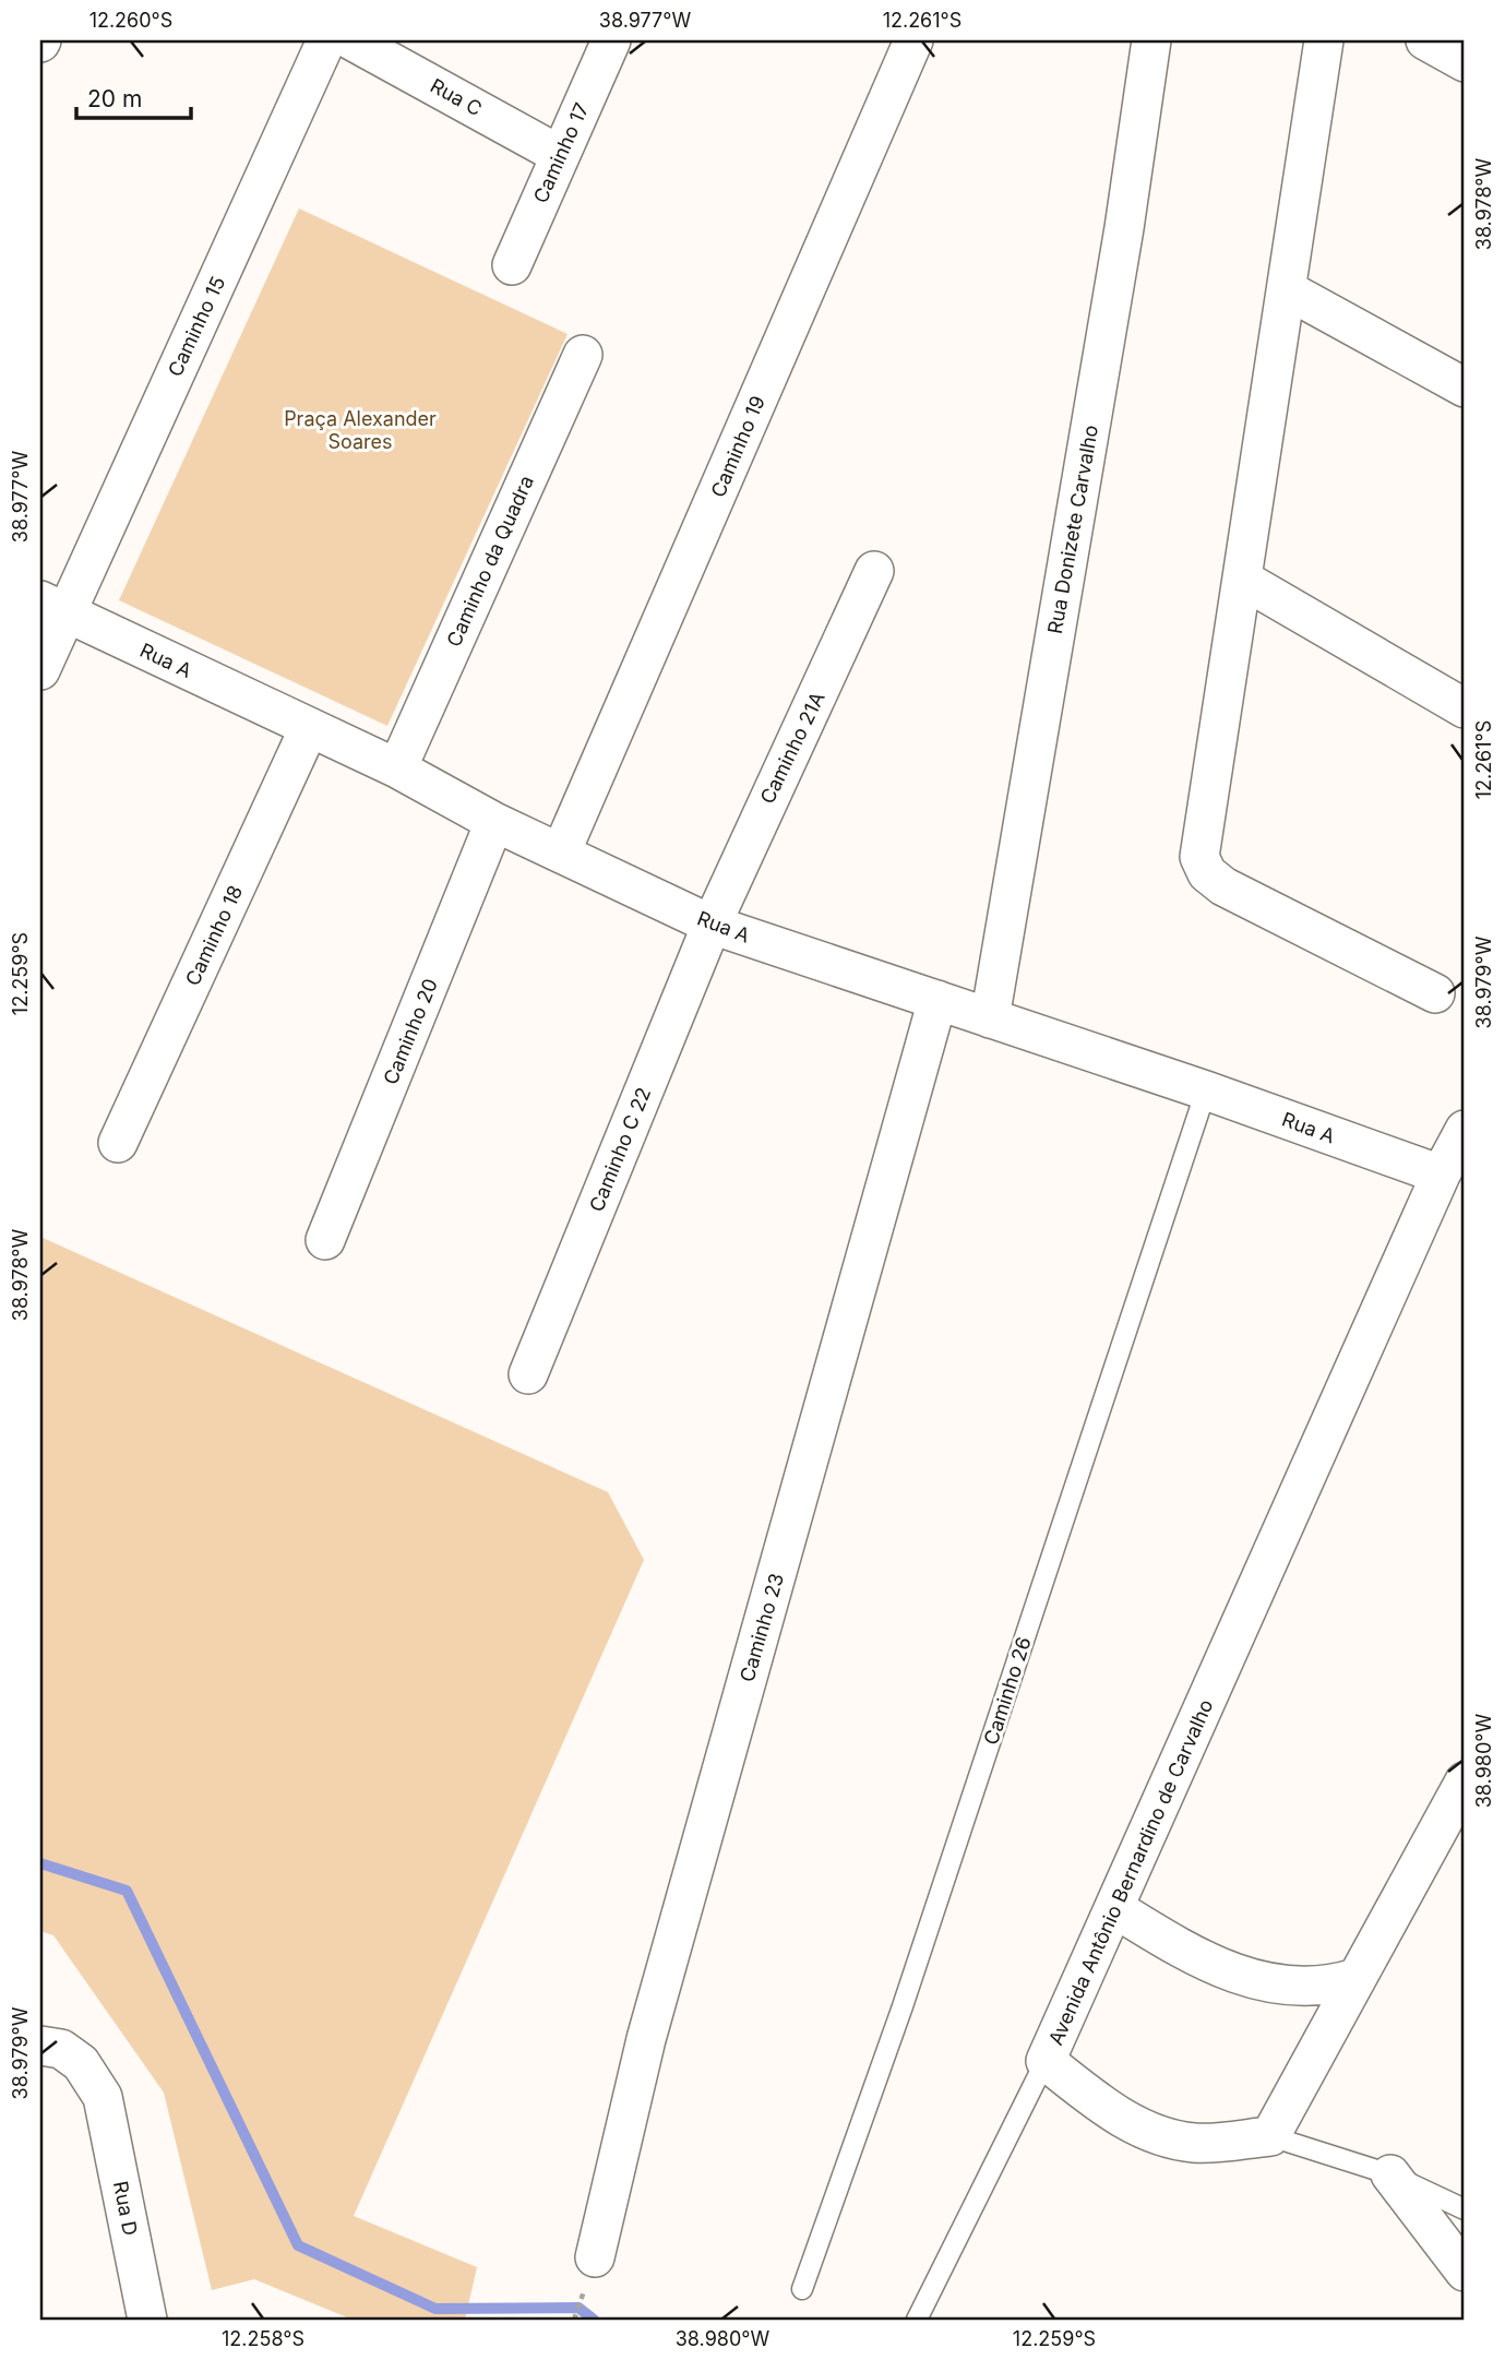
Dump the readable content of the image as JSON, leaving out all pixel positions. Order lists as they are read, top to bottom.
{
  "streets": {
    "street": [
      "Rua C",
      "Caminho 17",
      "Caminho 15",
      "Caminho 19",
      "Rua Donizete Carvalho",
      "Caminho da Quadra",
      "Rua A",
      "Caminho 21A",
      "Caminho 18",
      "Caminho 20",
      "Caminho C 22",
      "Caminho 23",
      "Avenida Antônio Bernardino de Carvalho",
      "Rua D"
    ],
    "lane": ["Caminho 26"]
  },
  "crossings": [
    ["Rua C", "Caminho 17"],
    ["Caminho 15", "Rua A"],
    ["Caminho 19", "Rua A"],
    ["Rua Donizete Carvalho", "Rua A"],
    ["Caminho da Quadra", "Rua A"],
    ["Rua A", "Caminho 21A"],
    ["Rua A", "Caminho 18"],
    ["Rua A", "Caminho 20"],
    ["Rua A", "Caminho C 22"],
    ["Rua A", "Caminho 23"],
    ["Rua A", "Caminho 26"],
    ["Rua A", "Avenida Antônio Bernardino de Carvalho"],
    ["Caminho 21A", "Caminho C 22"]
  ],
  "parks": ["Praça Alexander Soares"],
  "scale_bar": "20 m",
  "coordinates": [
    "12.260°S",
    "38.977°W",
    "12.261°S",
    "38.978°W",
    "12.259°S",
    "38.979°W",
    "38.980°W",
    "12.258°S"
  ]
}
